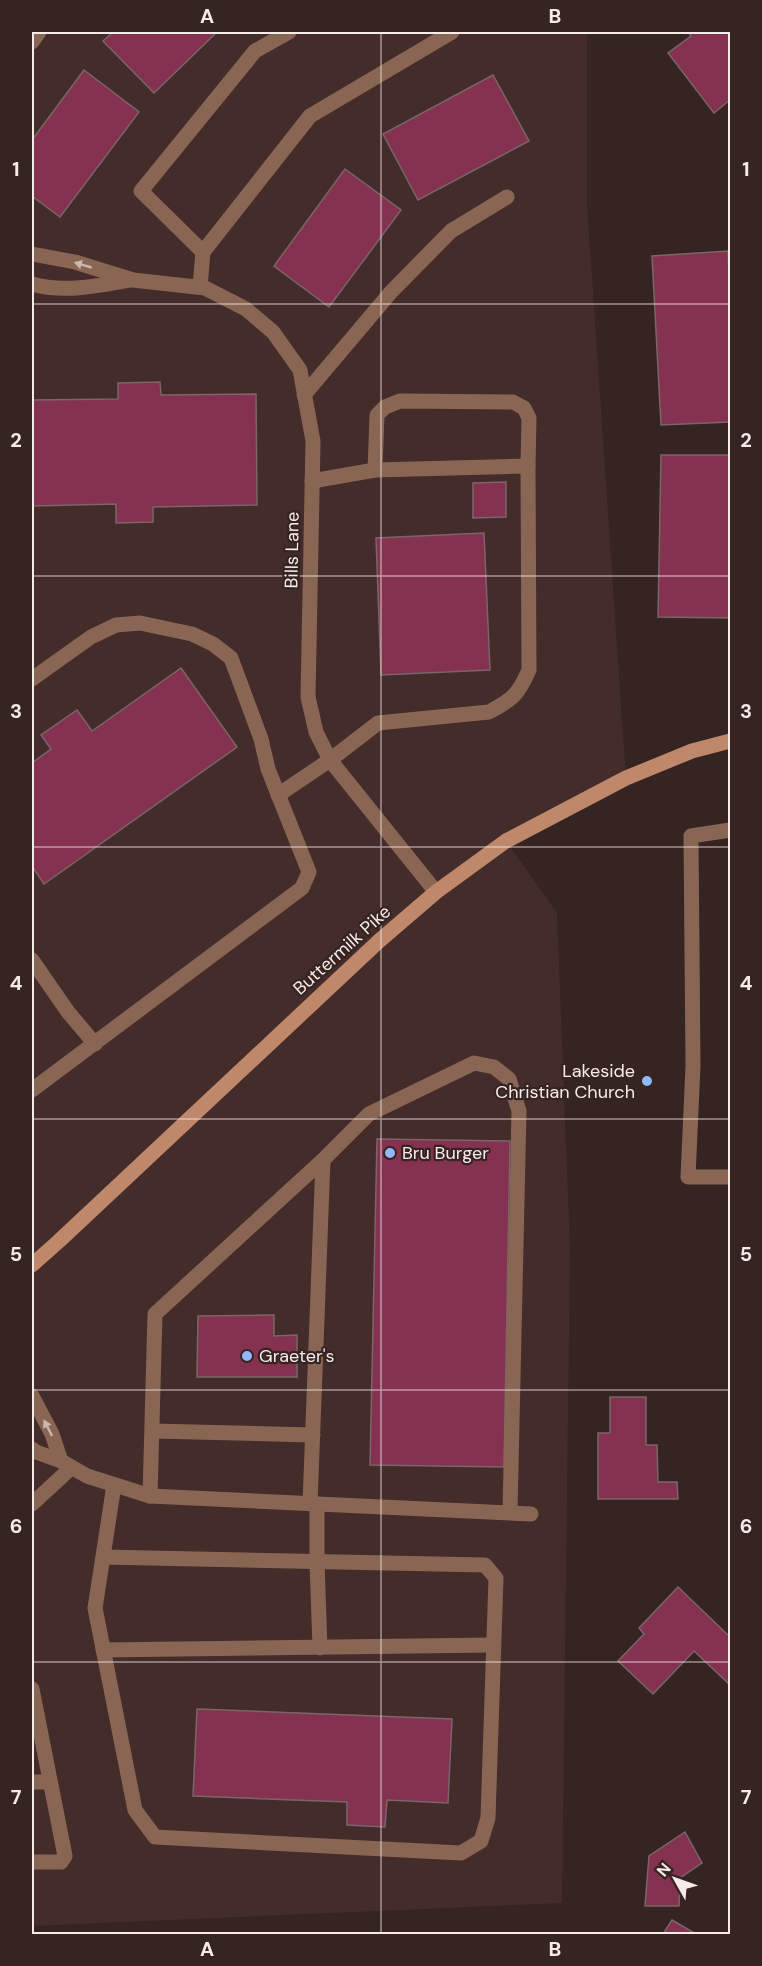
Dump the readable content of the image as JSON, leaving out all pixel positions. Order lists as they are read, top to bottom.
{
  "streets": {
    "main road": ["Buttermilk Pike"],
    "street": ["Bills Lane"]
  },
  "crossings": [
    ["Bills Lane", "Buttermilk Pike"]
  ],
  "places": ["Lakeside Christian Church", "Bru Burger", "Graeter's"],
  "north": "top left",
  "grid": {
    "columns": ["A", "B"],
    "rows": [
      "1",
      "2",
      "3",
      "4",
      "5",
      "6",
      "7"
    ]
  }
}
